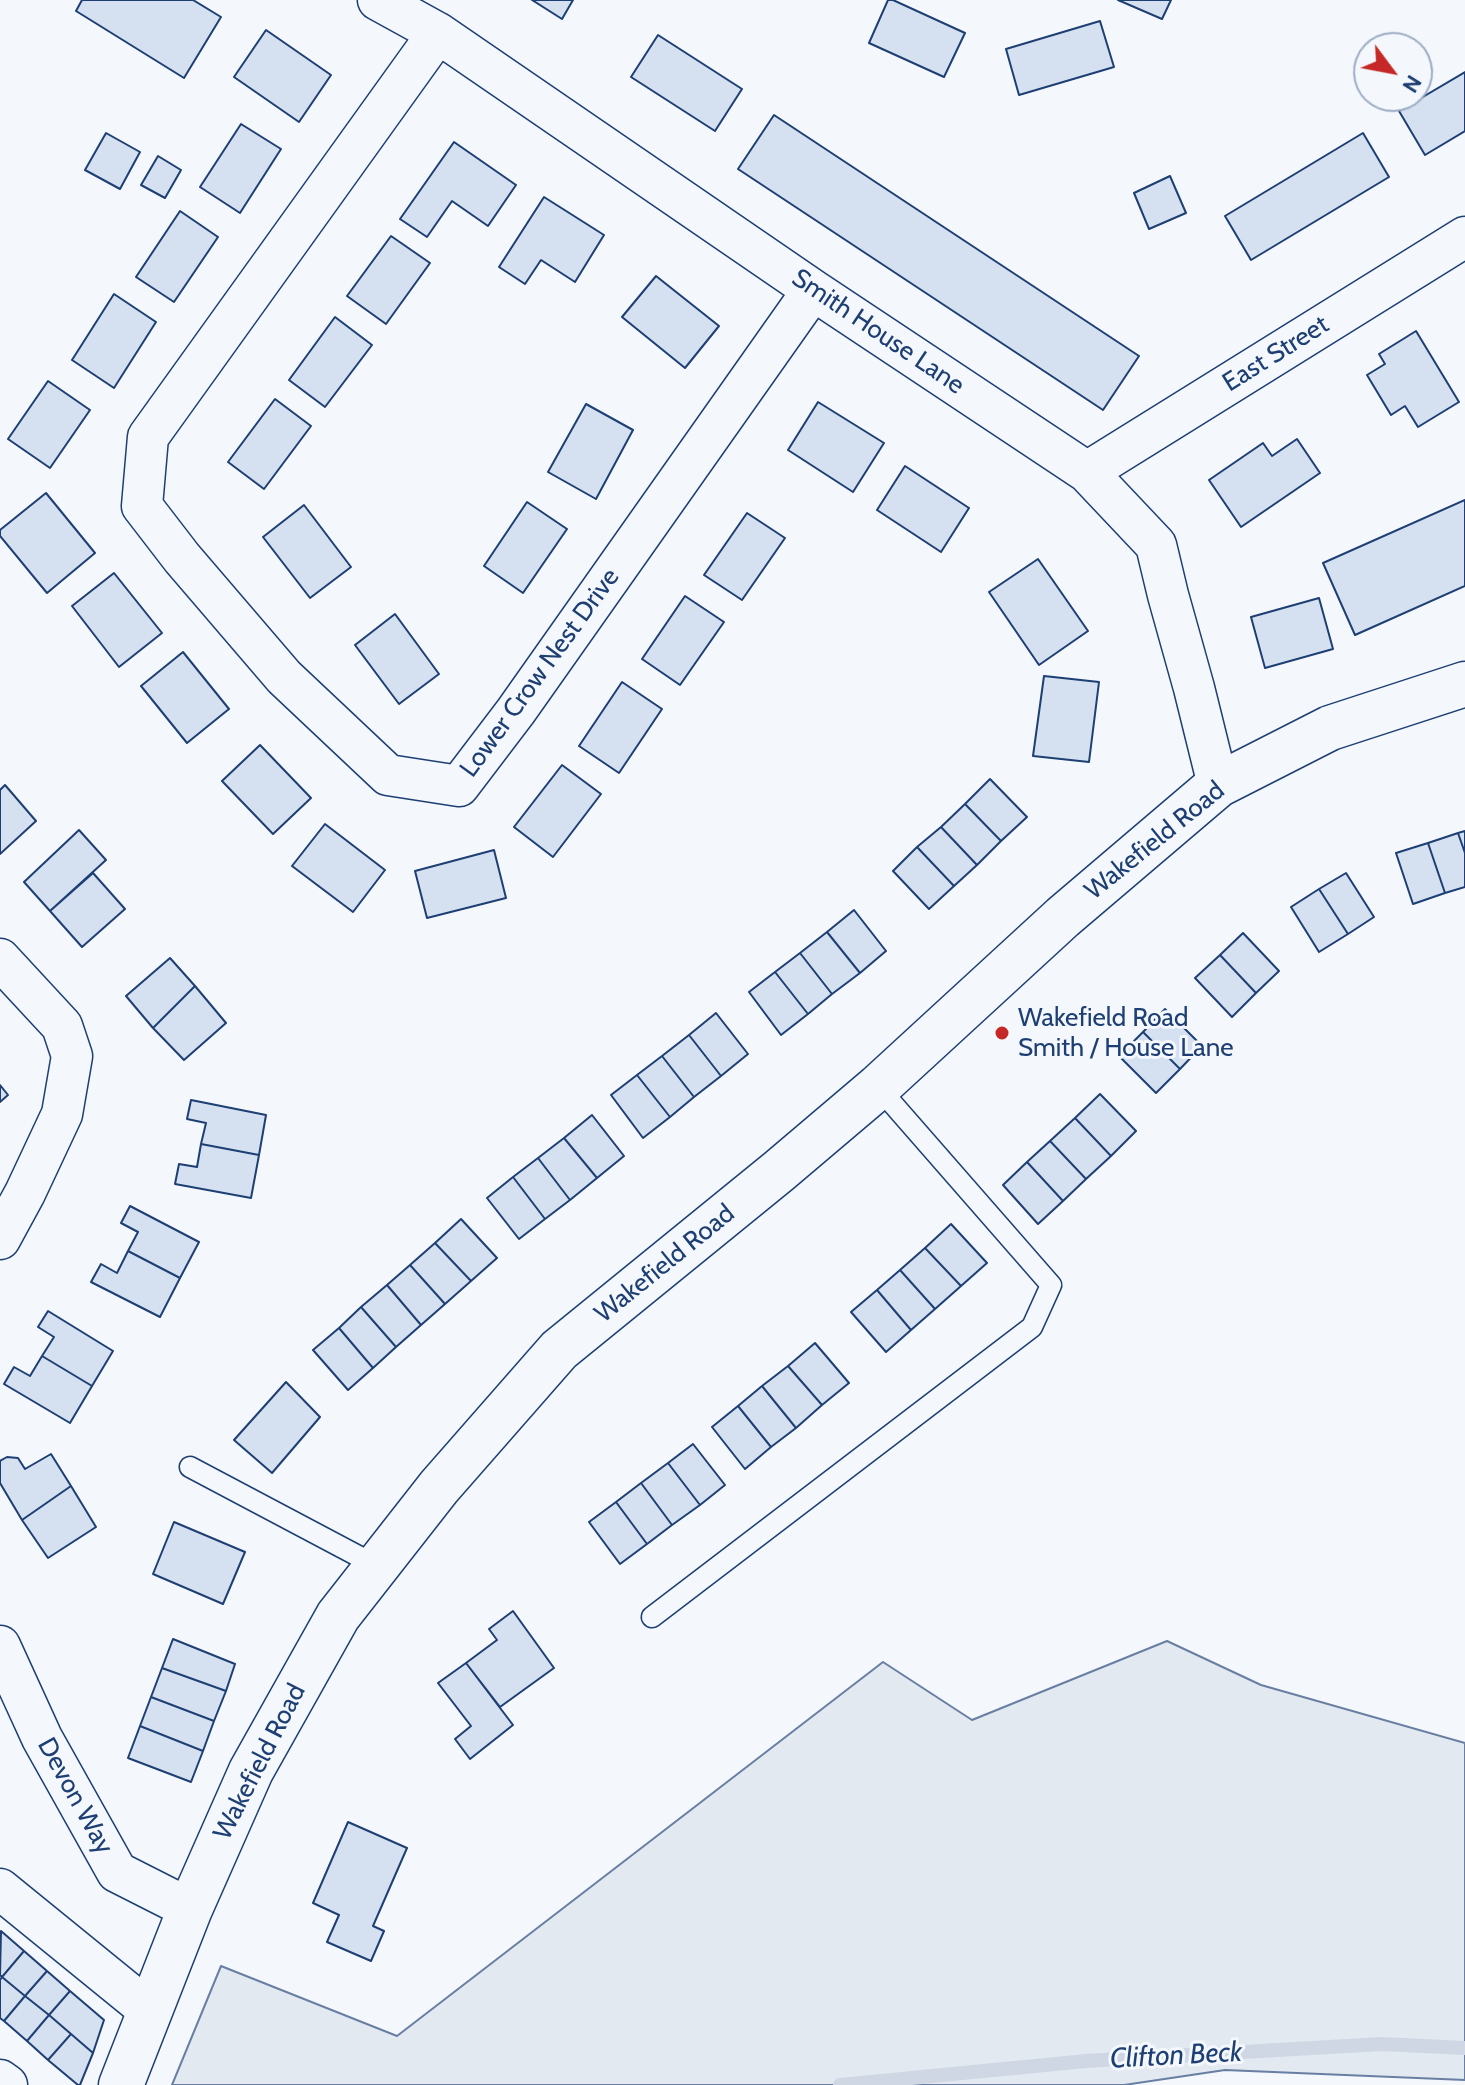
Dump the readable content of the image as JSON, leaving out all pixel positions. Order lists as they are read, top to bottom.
{
  "streets": {
    "main road": ["Wakefield Road"],
    "street": [
      "Smith House Lane",
      "East Street",
      "Lower Crow Nest Drive",
      "Devon Way"
    ]
  },
  "crossings": [
    ["Smith House Lane", "East Street"],
    ["Smith House Lane", "Lower Crow Nest Drive"],
    ["Smith House Lane", "Wakefield Road"],
    ["Wakefield Road", "Devon Way"]
  ],
  "water": ["Clifton Beck"],
  "places": ["Wakefield Road Smith / House Lane"],
  "north": "bottom right"
}
